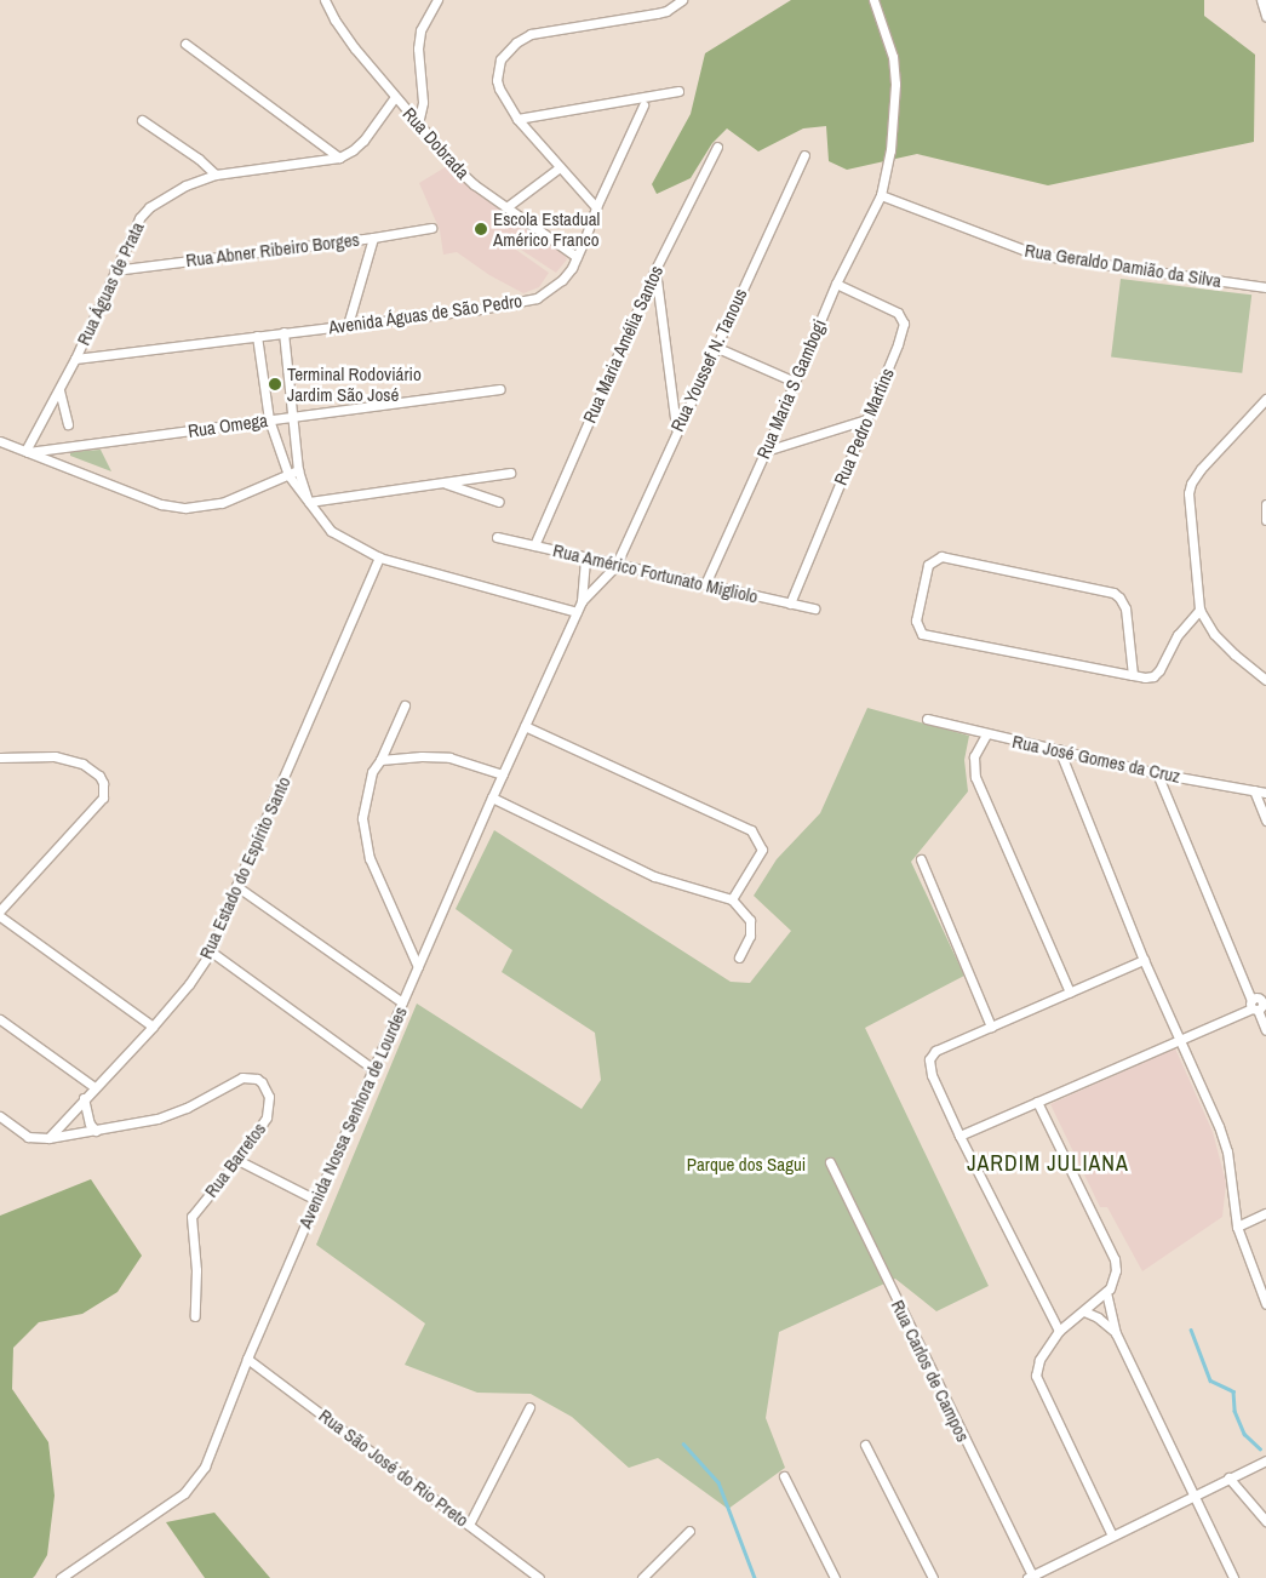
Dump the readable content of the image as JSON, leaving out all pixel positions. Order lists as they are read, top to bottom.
{
  "streets": {
    "street": [
      "Rua Dobrada",
      "Rua Abner Ribeiro Borges",
      "Rua Geraldo Damião da Silva",
      "Rua Águas de Prata",
      "Avenida Águas de São Pedro",
      "Rua Maria Amélia Santos",
      "Rua Youssef N. Tanous",
      "Rua Maria S Gambogi",
      "Rua Omega",
      "Rua Pedro Martins",
      "Rua Américo Fortunato Migliolo",
      "Rua José Gomes da Cruz",
      "Rua Estado do Espírito Santo",
      "Avenida Nossa Senhora de Lourdes",
      "Rua Barretos",
      "Rua Carlos de Campos",
      "Rua São José do Rio Preto"
    ]
  },
  "crossings": [
    ["Rua Dobrada", "Rua Águas de Prata"],
    ["Rua Dobrada", "Avenida Águas de São Pedro"],
    ["Rua Abner Ribeiro Borges", "Rua Águas de Prata"],
    ["Rua Geraldo Damião da Silva", "Rua Maria S Gambogi"],
    ["Rua Águas de Prata", "Avenida Águas de São Pedro"],
    ["Rua Águas de Prata", "Rua Omega"],
    ["Rua Maria Amélia Santos", "Rua Américo Fortunato Migliolo"],
    ["Rua Youssef N. Tanous", "Rua Américo Fortunato Migliolo"],
    ["Rua Youssef N. Tanous", "Avenida Nossa Senhora de Lourdes"],
    ["Rua Maria S Gambogi", "Rua Pedro Martins"],
    ["Rua Maria S Gambogi", "Rua Américo Fortunato Migliolo"],
    ["Rua Pedro Martins", "Rua Américo Fortunato Migliolo"],
    ["Rua Estado do Espírito Santo", "Rua Barretos"],
    ["Avenida Nossa Senhora de Lourdes", "Rua São José do Rio Preto"]
  ],
  "districts": ["JARDIM JULIANA"],
  "parks": ["Parque dos Sagui"],
  "places": ["Escola Estadual Américo Franco", "Terminal Rodoviário Jardim São José"]
}
